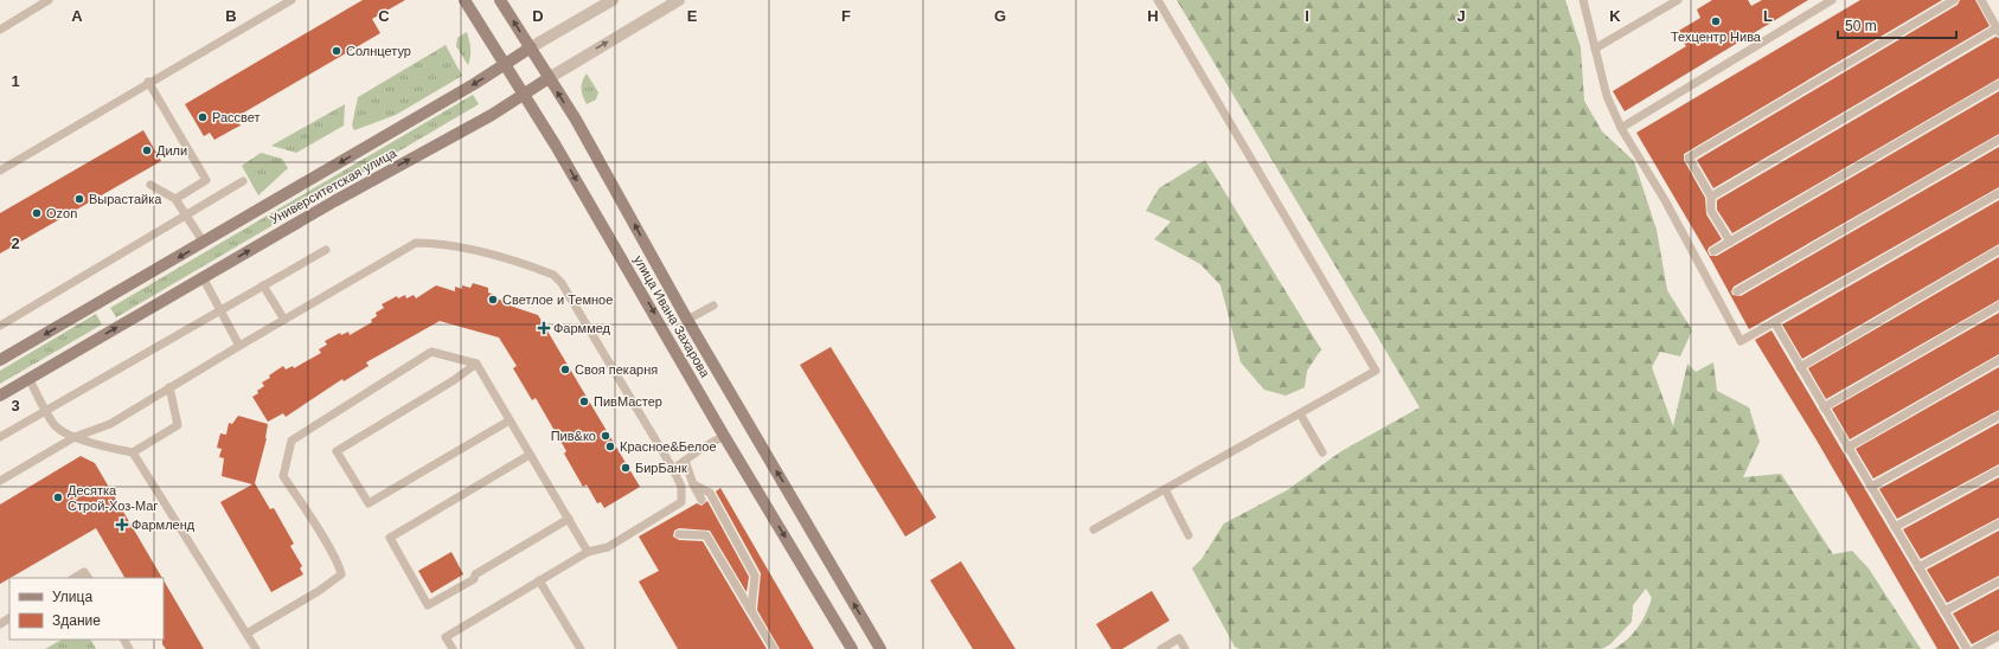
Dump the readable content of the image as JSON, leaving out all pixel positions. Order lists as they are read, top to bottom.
{
  "streets": {
    "main road": ["Университетская улица", "улица Ивана Захарова"]
  },
  "crossings": [
    ["Университетская улица", "улица Ивана Захарова"]
  ],
  "places": {
    "other": [
      "Техцентр Нива",
      "Солнцетур",
      "Рассвет",
      "Дили",
      "Вырастайка",
      "Ozon",
      "Светлое и Темное",
      "Своя пекарня",
      "ПивМастер",
      "Пив&ко",
      "Красное&Белое",
      "БирБанк",
      "Десятка Строй-Хоз-Маг"
    ],
    "health": ["Фарммед", "Фармленд"]
  },
  "legend": ["Улица", "Здание"],
  "scale_bar": "50 m",
  "grid": {
    "columns": [
      "A",
      "B",
      "C",
      "D",
      "E",
      "F",
      "G",
      "H",
      "I",
      "J",
      "K",
      "L"
    ],
    "rows": ["1", "2", "3"]
  }
}
